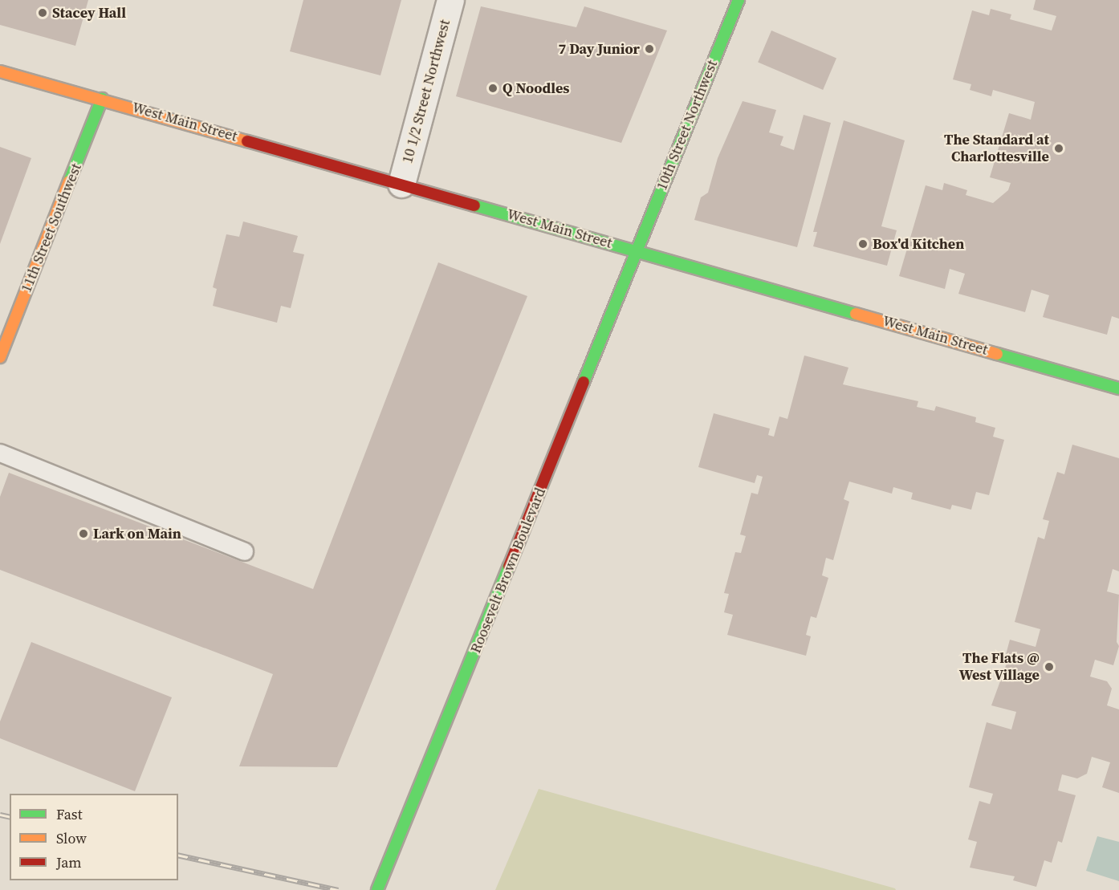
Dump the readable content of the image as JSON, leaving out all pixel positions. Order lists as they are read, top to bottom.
{
  "streets": {
    "main road": [
      "West Main Street",
      "10th Street Northwest",
      "11th Street Southwest",
      "Roosevelt Brown Boulevard"
    ],
    "street": ["10 1/2 Street Northwest"]
  },
  "crossings": [
    ["10 1/2 Street Northwest", "West Main Street"],
    ["West Main Street", "10th Street Northwest"],
    ["West Main Street", "11th Street Southwest"],
    ["West Main Street", "Roosevelt Brown Boulevard"],
    ["10th Street Northwest", "Roosevelt Brown Boulevard"]
  ],
  "places": [
    "Stacey Hall",
    "7 Day Junior",
    "Q Noodles",
    "The Standard at Charlottesville",
    "Box'd Kitchen",
    "Lark on Main",
    "The Flats @ West Village"
  ],
  "legend": ["Fast", "Slow", "Jam"]
}
